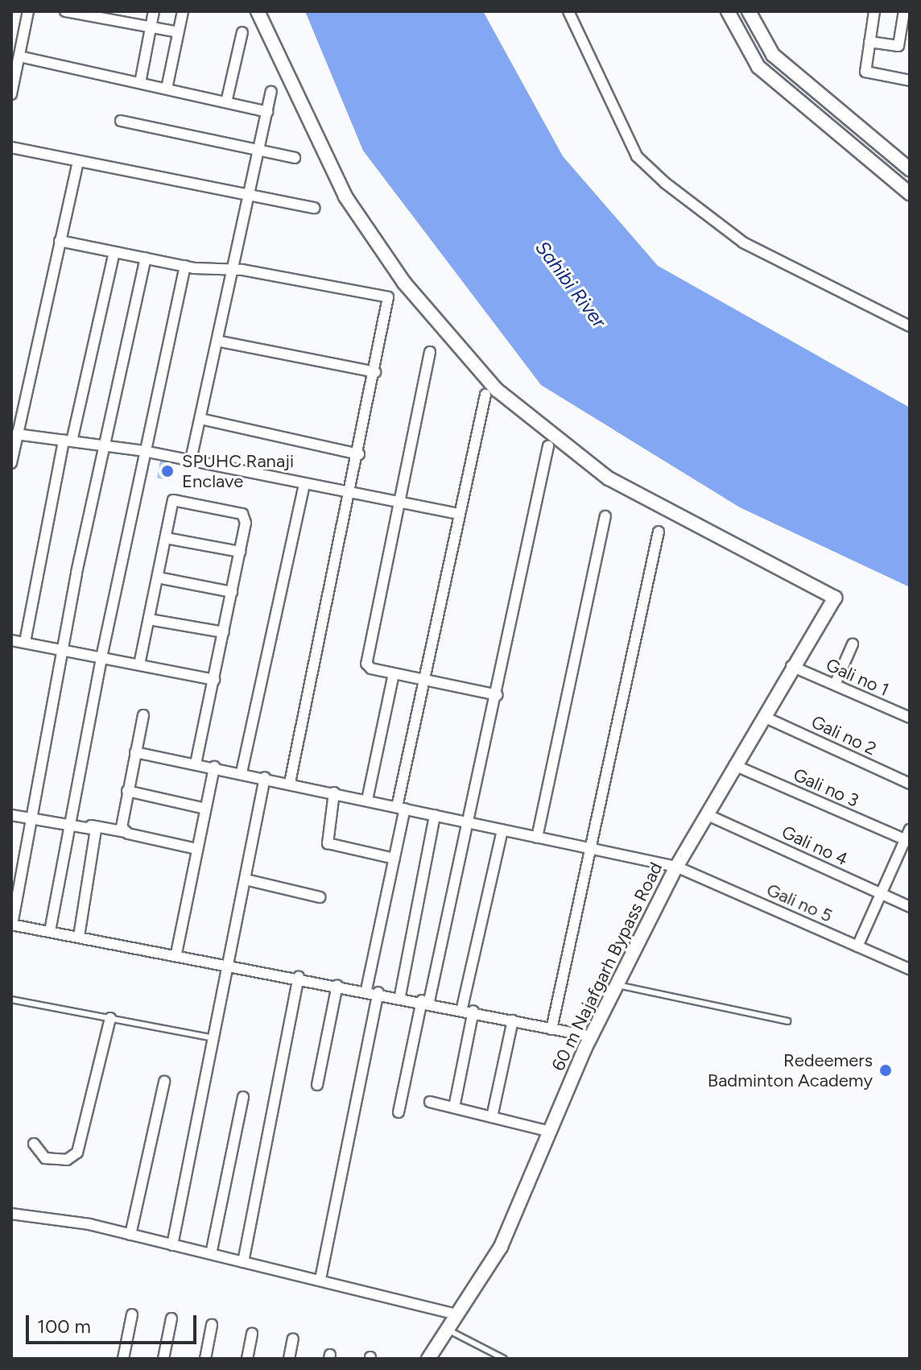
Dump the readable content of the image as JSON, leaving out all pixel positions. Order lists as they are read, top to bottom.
{
  "streets": {
    "street": [
      "Gali no 1",
      "Gali no 2",
      "Gali no 3",
      "Gali no 4",
      "Gali no 5",
      "60 m Najafgarh Bypass Road"
    ]
  },
  "crossings": [
    ["Gali no 1", "60 m Najafgarh Bypass Road"],
    ["Gali no 2", "60 m Najafgarh Bypass Road"],
    ["Gali no 3", "60 m Najafgarh Bypass Road"],
    ["Gali no 4", "60 m Najafgarh Bypass Road"],
    ["Gali no 5", "60 m Najafgarh Bypass Road"]
  ],
  "water": ["Sahibi River"],
  "places": ["SPUHC Ranaji Enclave", "Redeemers Badminton Academy"],
  "scale_bar": "100 m"
}
